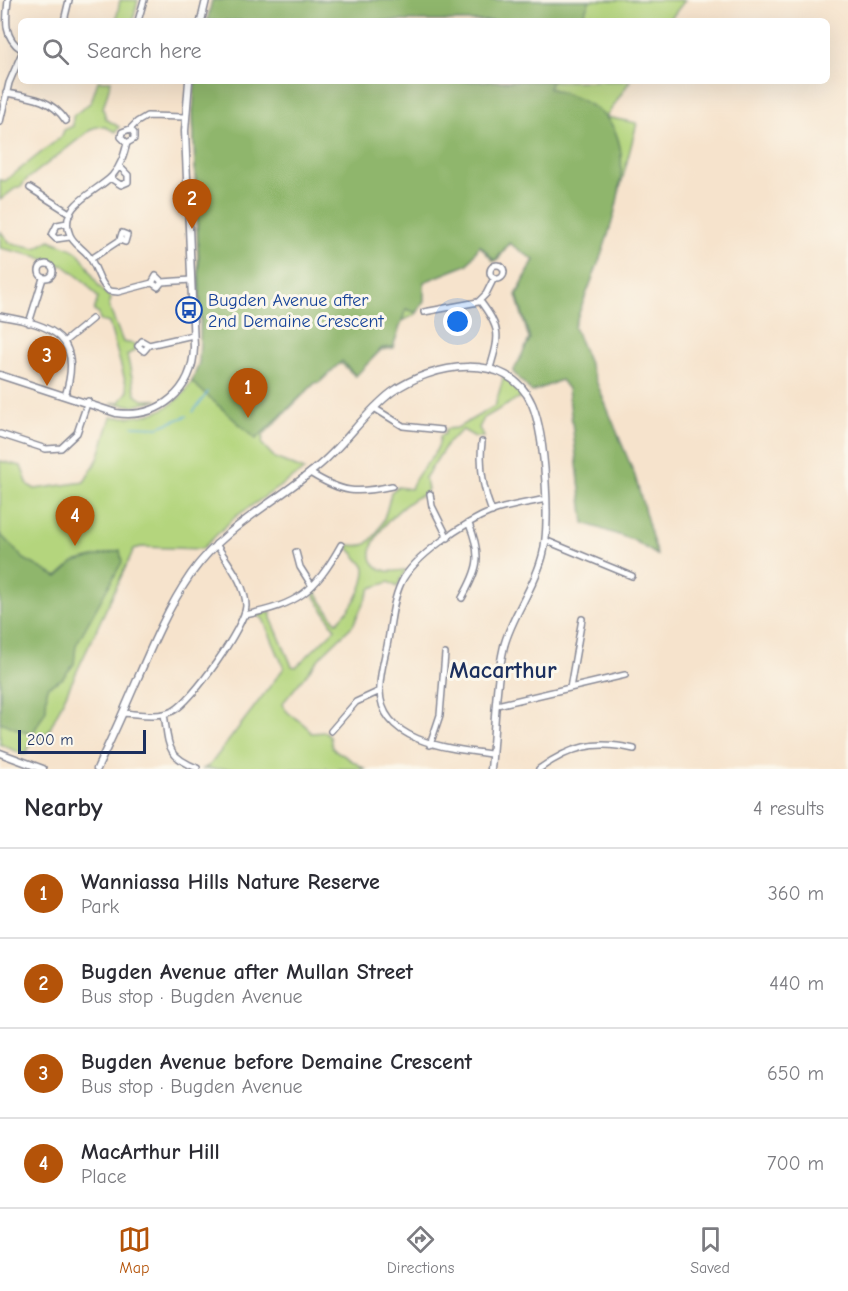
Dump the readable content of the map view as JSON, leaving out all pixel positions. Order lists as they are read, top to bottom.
{
  "districts": ["Macarthur"],
  "places": {
    "bus stop": ["Bugden Avenue after 2nd Demaine Crescent"]
  },
  "scale_bar": "200 m",
  "page": {
    "search": "Search here",
    "pins": [
      "2",
      "3",
      "1",
      "4"
    ],
    "scale": "200 m",
    "heading": ["Nearby", "4 results"],
    "list": [
      {
        "mark": "1",
        "name": "Wanniassa Hills Nature Reserve",
        "note": "Park",
        "value": "360 m"
      },
      {
        "mark": "2",
        "name": "Bugden Avenue after Mullan Street",
        "note": "Bus stop · Bugden Avenue",
        "value": "440 m"
      },
      {
        "mark": "3",
        "name": "Bugden Avenue before Demaine Crescent",
        "note": "Bus stop · Bugden Avenue",
        "value": "650 m"
      },
      {
        "mark": "4",
        "name": "MacArthur Hill",
        "note": "Place",
        "value": "700 m"
      }
    ],
    "nav": ["Map", "Directions", "Saved"]
  }
}
